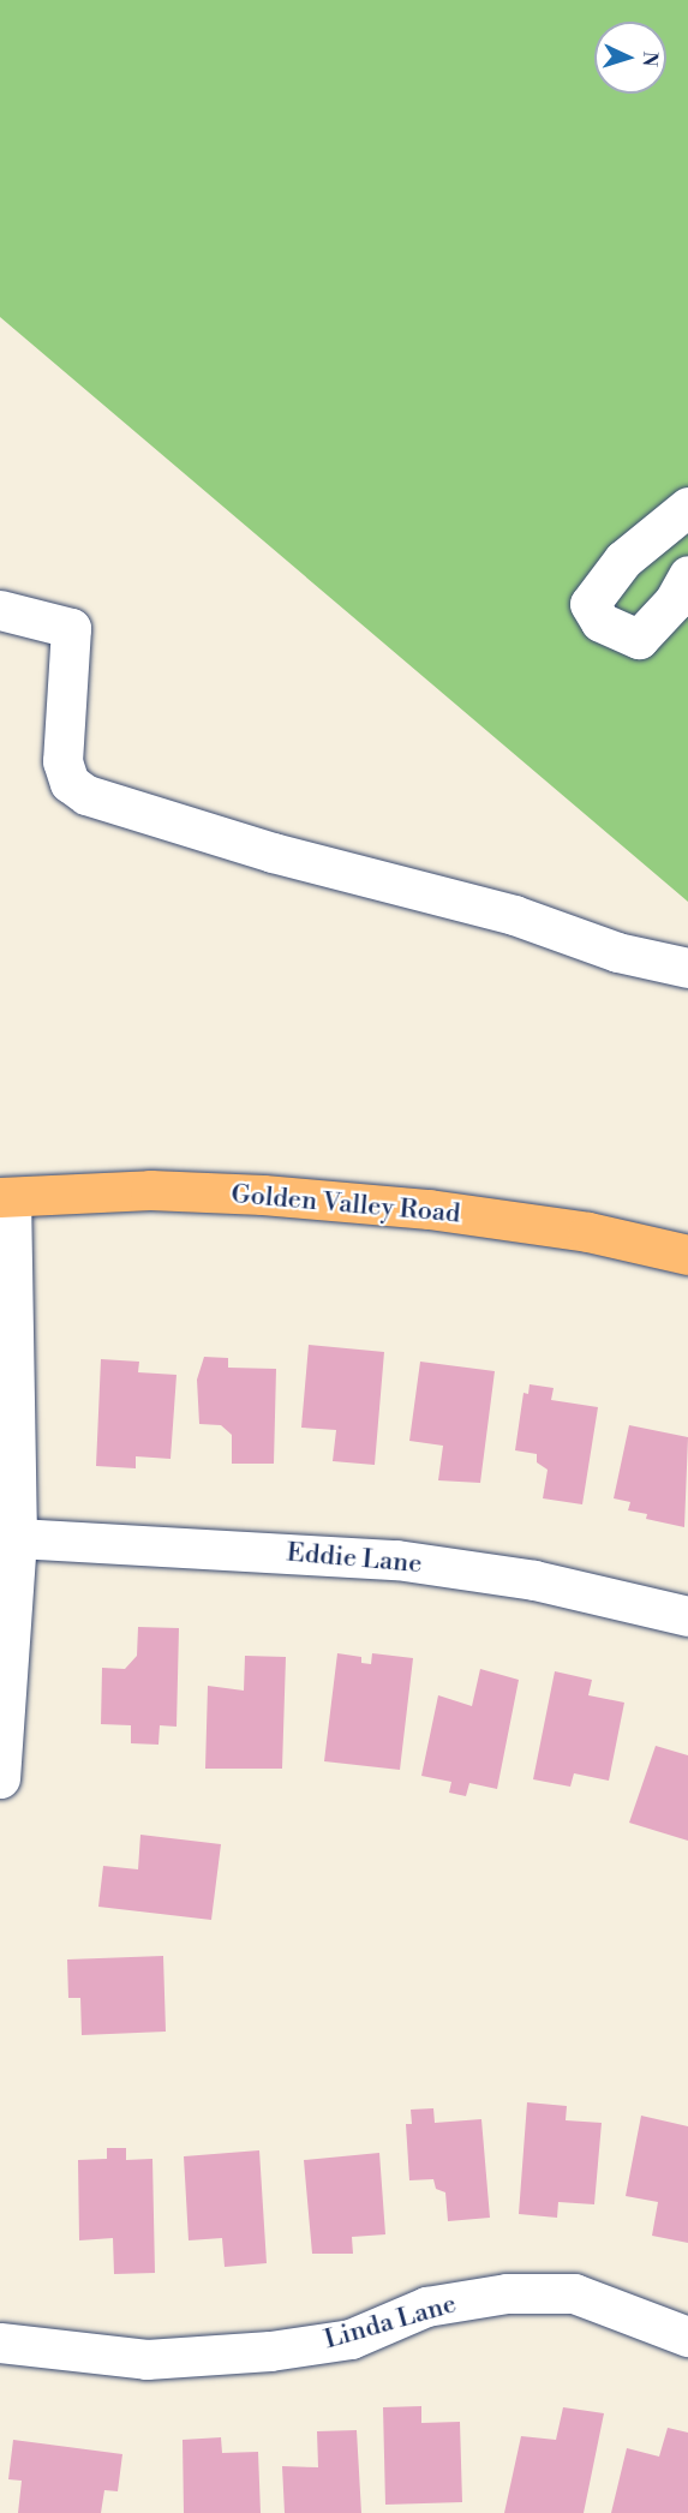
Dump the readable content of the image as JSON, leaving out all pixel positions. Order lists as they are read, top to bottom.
{
  "streets": {
    "main road": ["Golden Valley Road"],
    "street": ["Eddie Lane", "Linda Lane"]
  },
  "north": "right"
}
